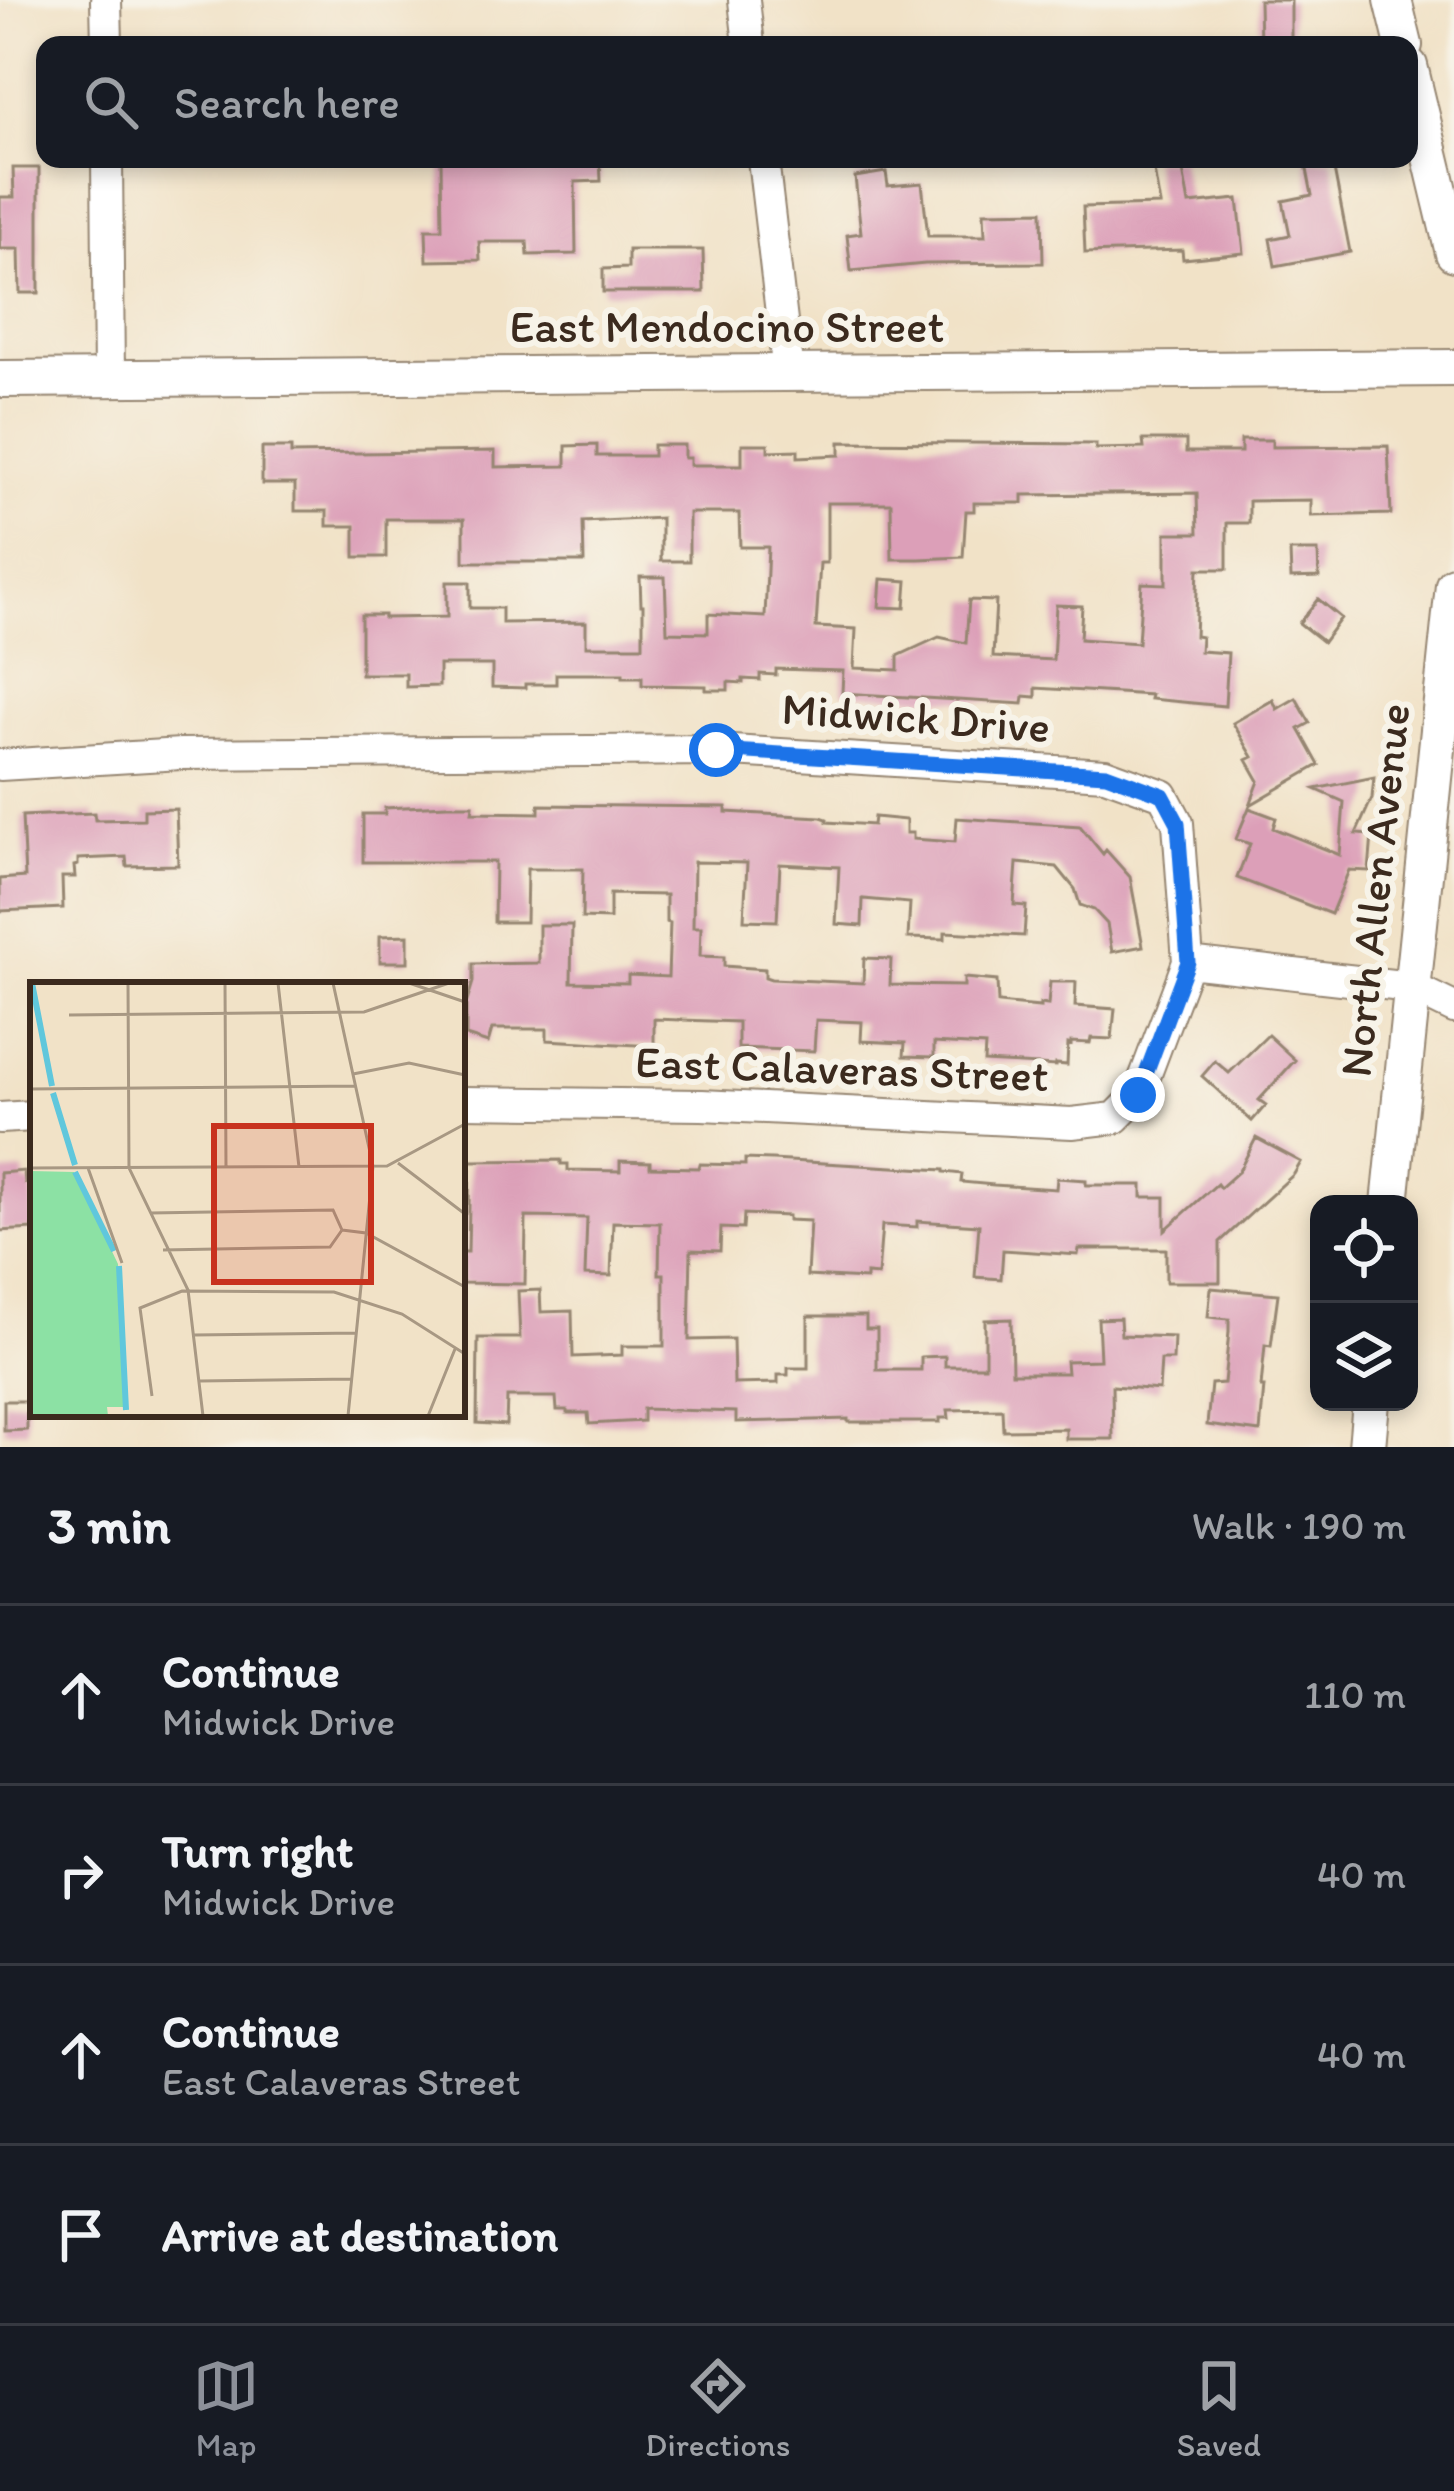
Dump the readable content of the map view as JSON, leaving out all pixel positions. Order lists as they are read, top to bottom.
{
  "streets": {
    "street": [
      "East Mendocino Street",
      "Midwick Drive",
      "North Allen Avenue",
      "East Calaveras Street"
    ]
  },
  "crossings": [
    ["Midwick Drive", "East Calaveras Street"]
  ],
  "page": {
    "search": "Search here",
    "heading": ["3 min", "Walk · 190 m"],
    "list": [
      ["Continue", "Midwick Drive", "110 m"],
      ["Turn right", "Midwick Drive", "40 m"],
      ["Continue", "East Calaveras Street", "40 m"],
      "Arrive at destination"
    ],
    "nav": ["Map", "Directions", "Saved"]
  }
}
